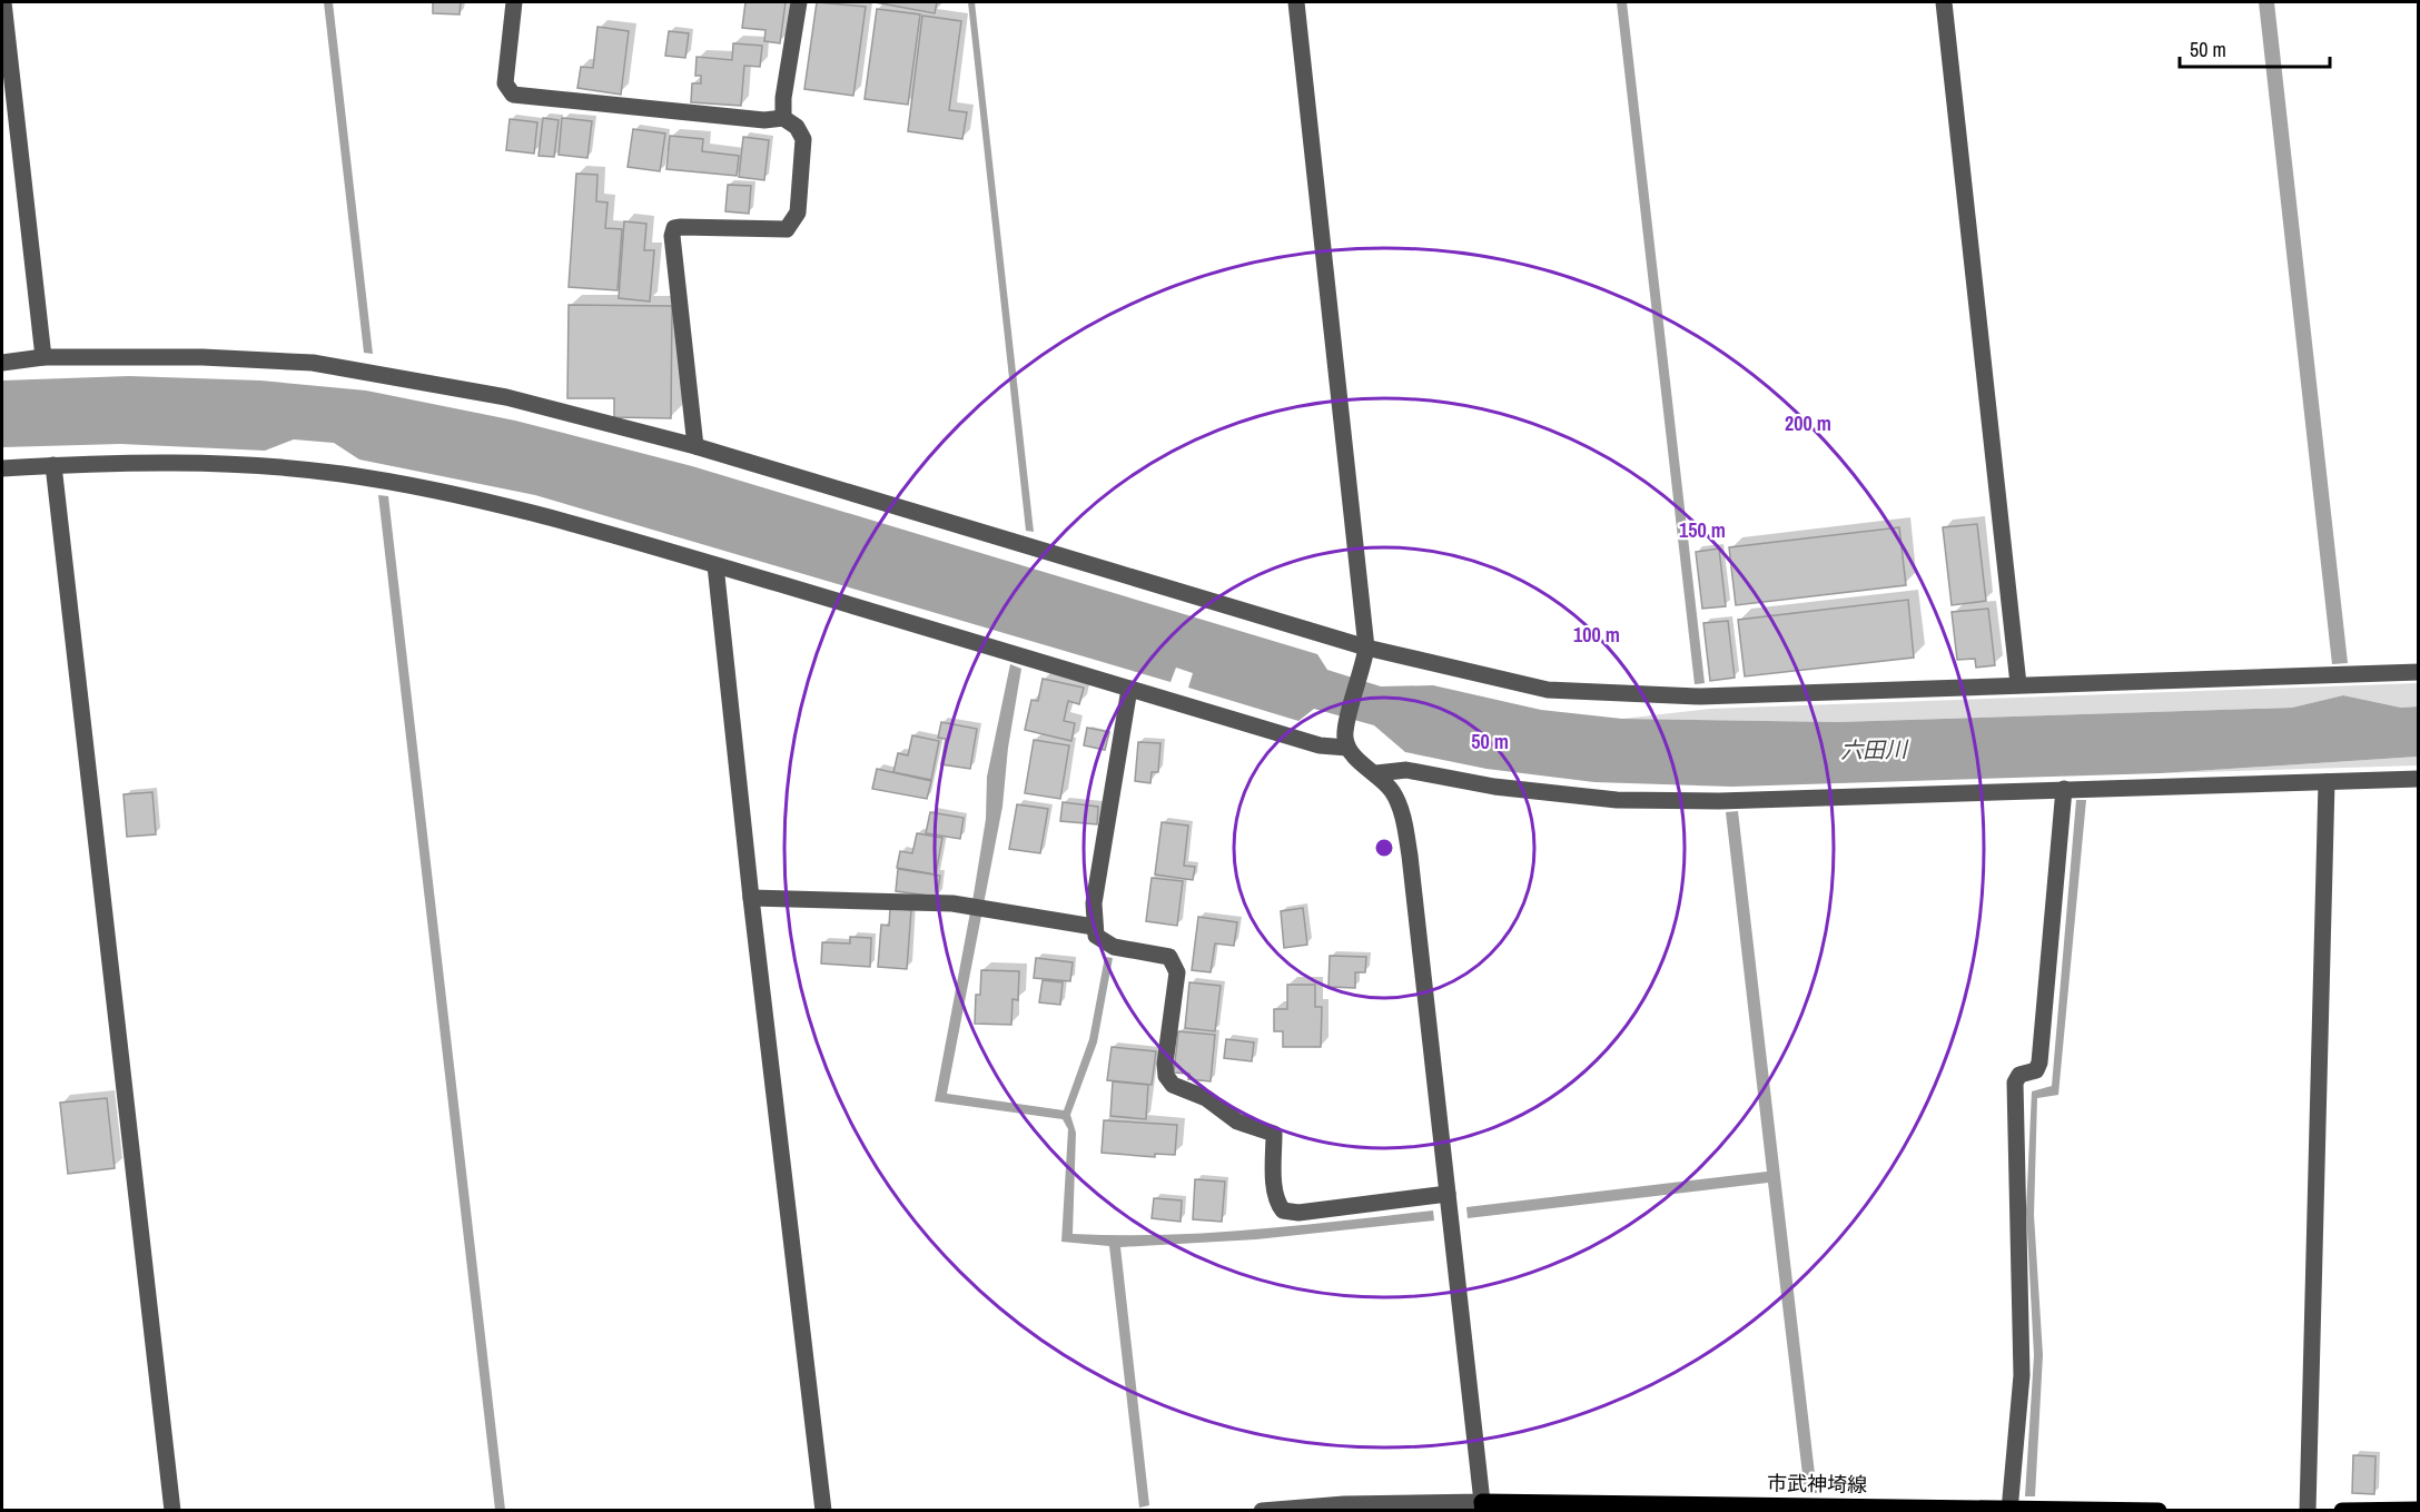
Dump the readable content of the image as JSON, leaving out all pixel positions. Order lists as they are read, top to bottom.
{
  "streets": {
    "main road": ["市武神埼線"]
  },
  "water": ["六田川"],
  "scale_bar": "50 m",
  "rings": [
    "200 m",
    "150 m",
    "100 m",
    "50 m"
  ]
}
